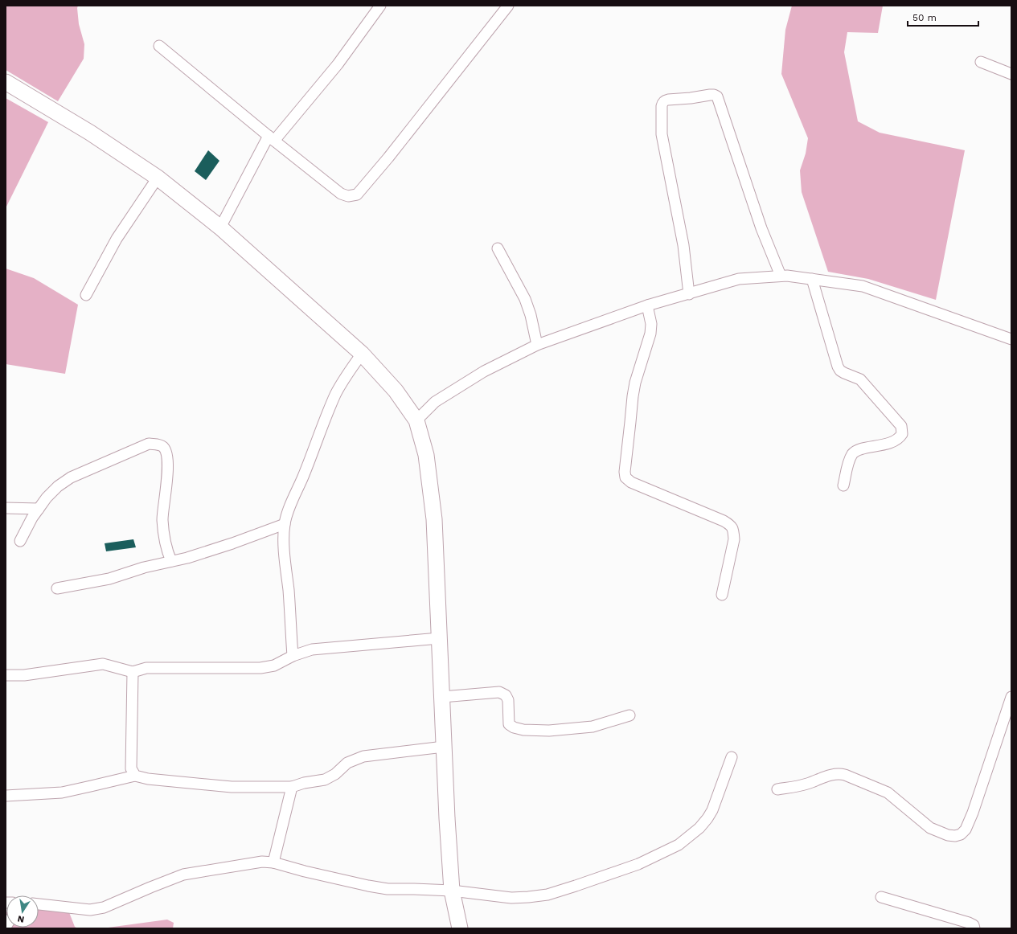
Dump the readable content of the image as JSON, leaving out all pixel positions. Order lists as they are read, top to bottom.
{
  "scale_bar": "50 m",
  "north": "bottom"
}
